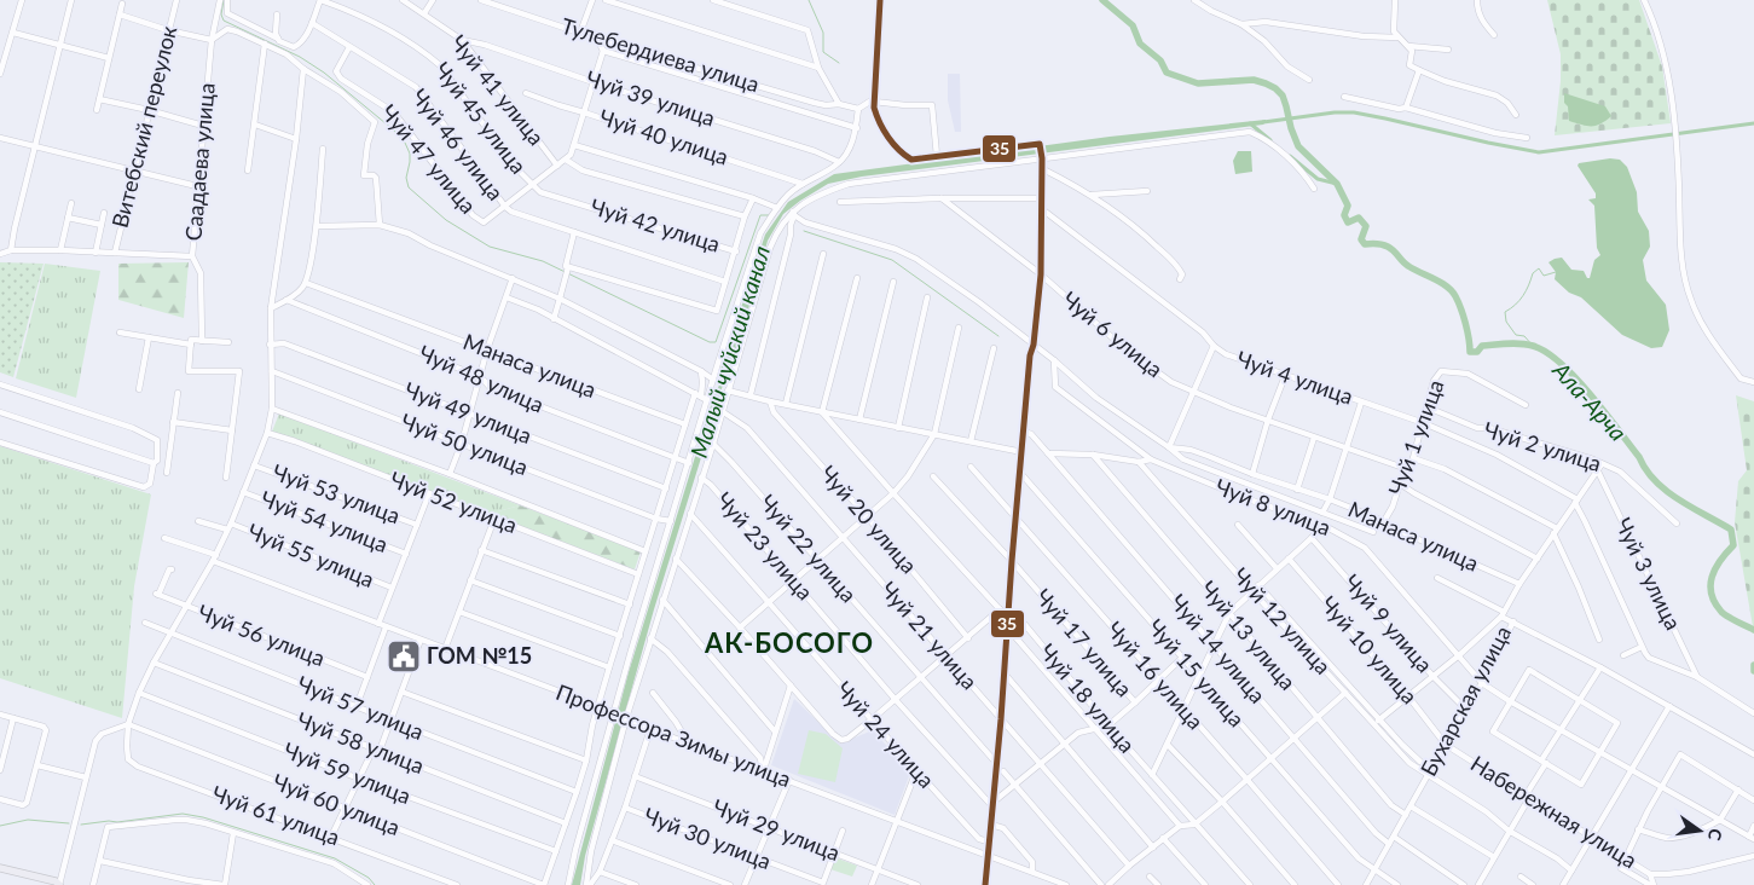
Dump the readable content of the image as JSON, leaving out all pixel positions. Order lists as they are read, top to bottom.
{
  "streets": {
    "street": [
      "Тулебердиева улица",
      "Чуй 41 улица",
      "Чуй 39 улица",
      "Чуй 45 улица",
      "Витебский переулок",
      "Чуй 40 улица",
      "Чуй 46 улица",
      "Чуй 47 улица",
      "Саадаева улица",
      "Чуй 42 улица",
      "Чуй 6 улица",
      "Манаса улица",
      "Чуй 4 улица",
      "Чуй 48 улица",
      "Чуй 49 улица",
      "Чуй 1 улица",
      "Чуй 50 улица",
      "Чуй 2 улица",
      "Чуй 53 улица",
      "Чуй 52 улица",
      "Чуй 8 улица",
      "Чуй 20 улица",
      "Чуй 54 улица",
      "Чуй 23 улица",
      "Чуй 22 улица",
      "Чуй 55 улица",
      "Чуй 3 улица",
      "Чуй 12 улица",
      "Чуй 9 улица",
      "Чуй 56 улица",
      "Чуй 21 улица",
      "Чуй 13 улица",
      "Чуй 17 улица",
      "Чуй 14 улица",
      "Чуй 10 улица",
      "Чуй 15 улица",
      "Чуй 16 улица",
      "Чуй 18 улица",
      "Бухарская улица",
      "Чуй 57 улица",
      "Чуй 24 улица",
      "Профессора Зимы улица",
      "Чуй 58 улица",
      "Чуй 59 улица",
      "Чуй 60 улица",
      "Набережная улица",
      "Чуй 61 улица",
      "Чуй 29 улица",
      "Чуй 30 улица"
    ]
  },
  "crossings": [
    ["Чуй 41 улица", "Чуй 39 улица"],
    ["Чуй 45 улица", "Чуй 42 улица"],
    ["Чуй 46 улица", "Чуй 47 улица"],
    ["Чуй 6 улица", "Чуй 1 улица"],
    ["Манаса улица", "Чуй 1 улица"],
    ["Манаса улица", "Чуй 8 улица"],
    ["Манаса улица", "Бухарская улица"],
    ["Чуй 4 улица", "Чуй 1 улица"],
    ["Чуй 4 улица", "Бухарская улица"],
    ["Чуй 1 улица", "Чуй 2 улица"],
    ["Чуй 2 улица", "Бухарская улица"],
    ["Чуй 8 улица", "Бухарская улица"],
    ["Чуй 3 улица", "Бухарская улица"],
    ["Чуй 12 улица", "Бухарская улица"],
    ["Чуй 9 улица", "Бухарская улица"],
    ["Чуй 13 улица", "Бухарская улица"],
    ["Чуй 14 улица", "Бухарская улица"],
    ["Чуй 10 улица", "Бухарская улица"],
    ["Чуй 10 улица", "Набережная улица"],
    ["Чуй 15 улица", "Бухарская улица"],
    ["Бухарская улица", "Набережная улица"],
    ["Чуй 60 улица", "Чуй 61 улица"],
    ["Чуй 29 улица", "Чуй 30 улица"]
  ],
  "districts": ["АК-БОСОГО"],
  "water": ["Малый чуйский канал", "Ала-Арча"],
  "places": {
    "public building": ["ГОМ №15"]
  },
  "lines": ["transit line 35"],
  "north": "right"
}
